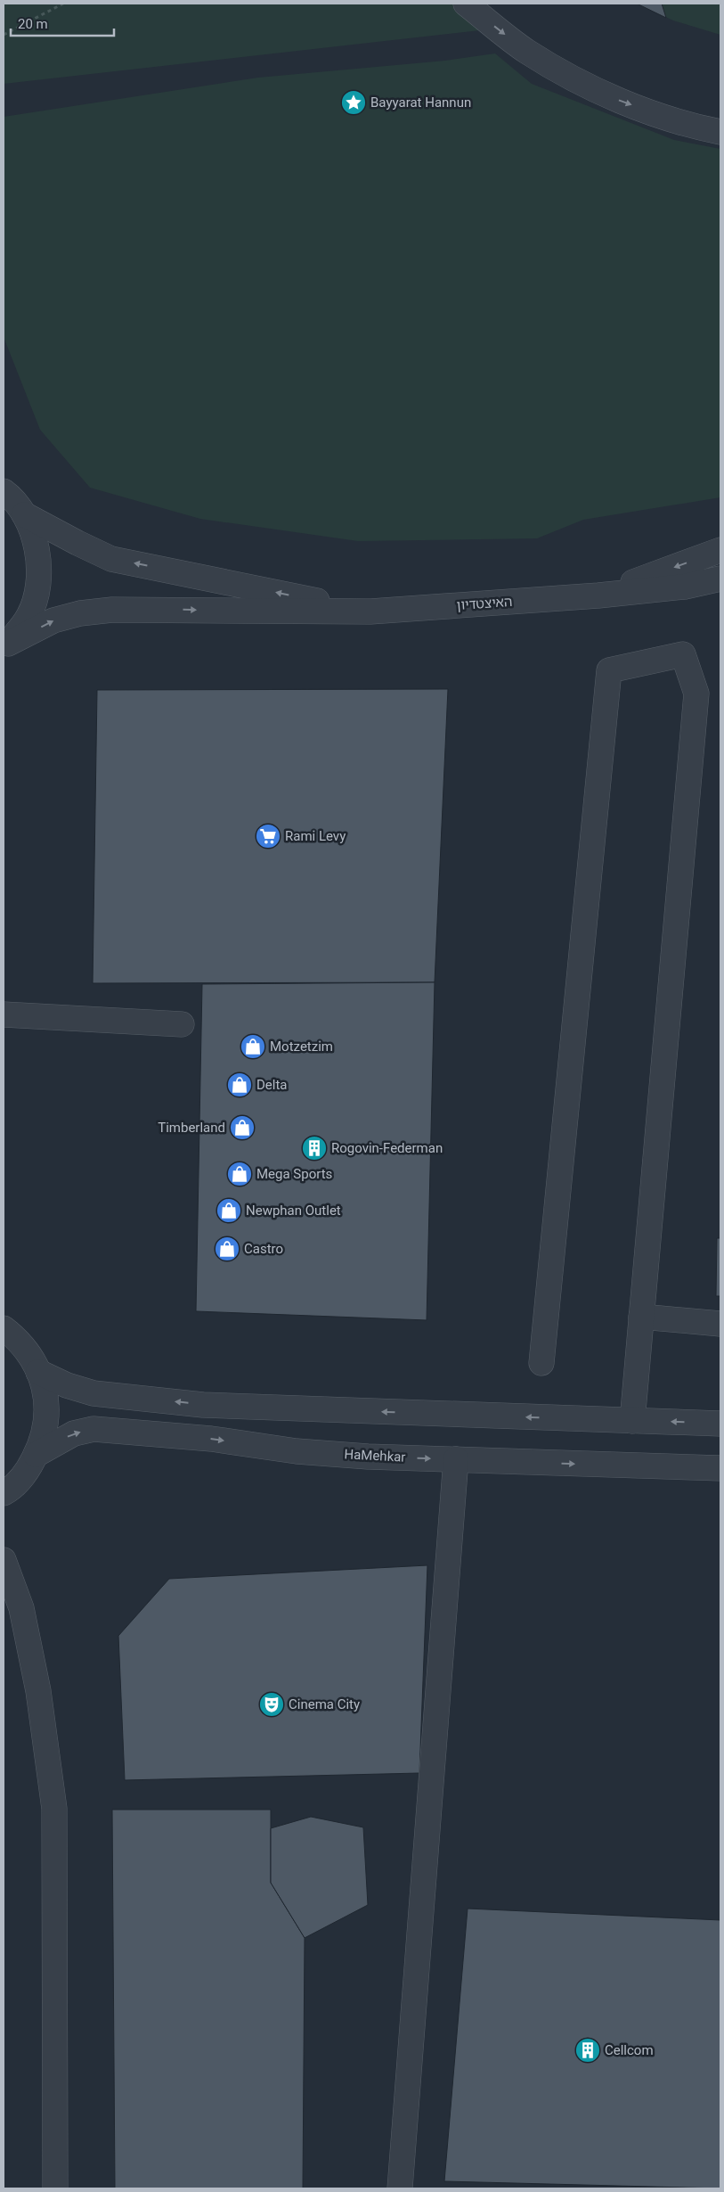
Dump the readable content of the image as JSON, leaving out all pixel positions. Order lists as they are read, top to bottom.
{
  "streets": {
    "street": ["האיצטדיון", "HaMehkar"]
  },
  "places": {
    "place": ["Bayyarat Hannun"],
    "supermarket": ["Rami Levy"],
    "shop": [
      "Motzetzim",
      "Delta",
      "Timberland",
      "Mega Sports",
      "Newphan Outlet",
      "Castro"
    ],
    "building": ["Rogovin-Federman", "Cellcom"],
    "theatre": ["Cinema City"]
  },
  "scale_bar": "20 m"
}
